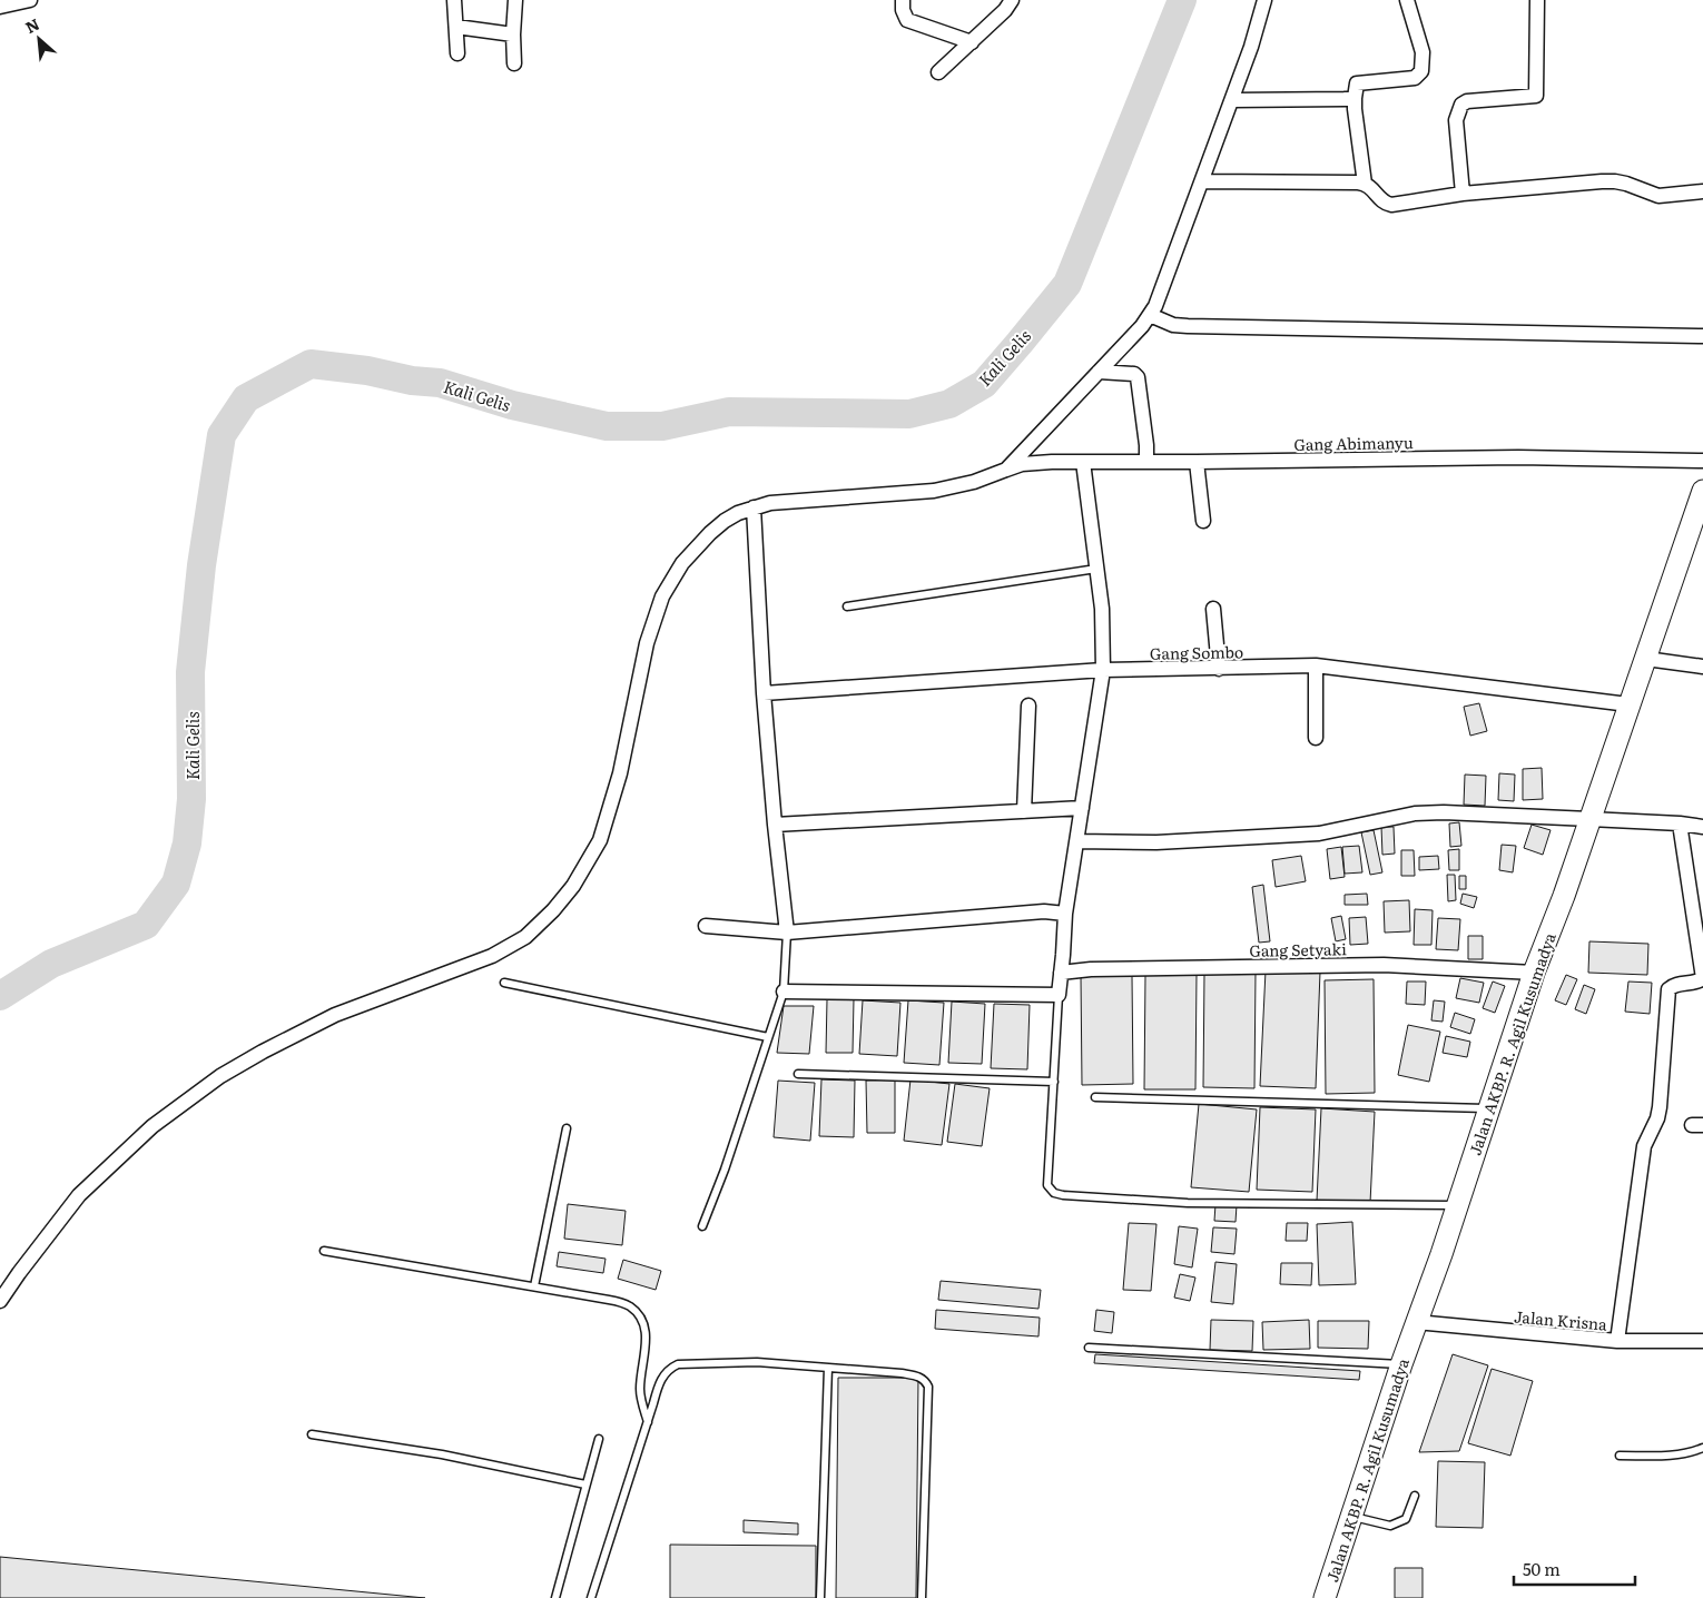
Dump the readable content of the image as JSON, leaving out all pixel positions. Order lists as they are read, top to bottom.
{
  "streets": {
    "main road": ["Jalan AKBP. R. Agil Kusumadya"],
    "street": [
      "Gang Abimanyu",
      "Gang Sombo",
      "Gang Setyaki",
      "Jalan Krisna"
    ]
  },
  "crossings": [
    ["Gang Sombo", "Jalan AKBP. R. Agil Kusumadya"],
    ["Gang Setyaki", "Jalan AKBP. R. Agil Kusumadya"],
    ["Jalan AKBP. R. Agil Kusumadya", "Jalan Krisna"]
  ],
  "water": ["Kali Gelis"],
  "scale_bar": "50 m",
  "north": "top left"
}
